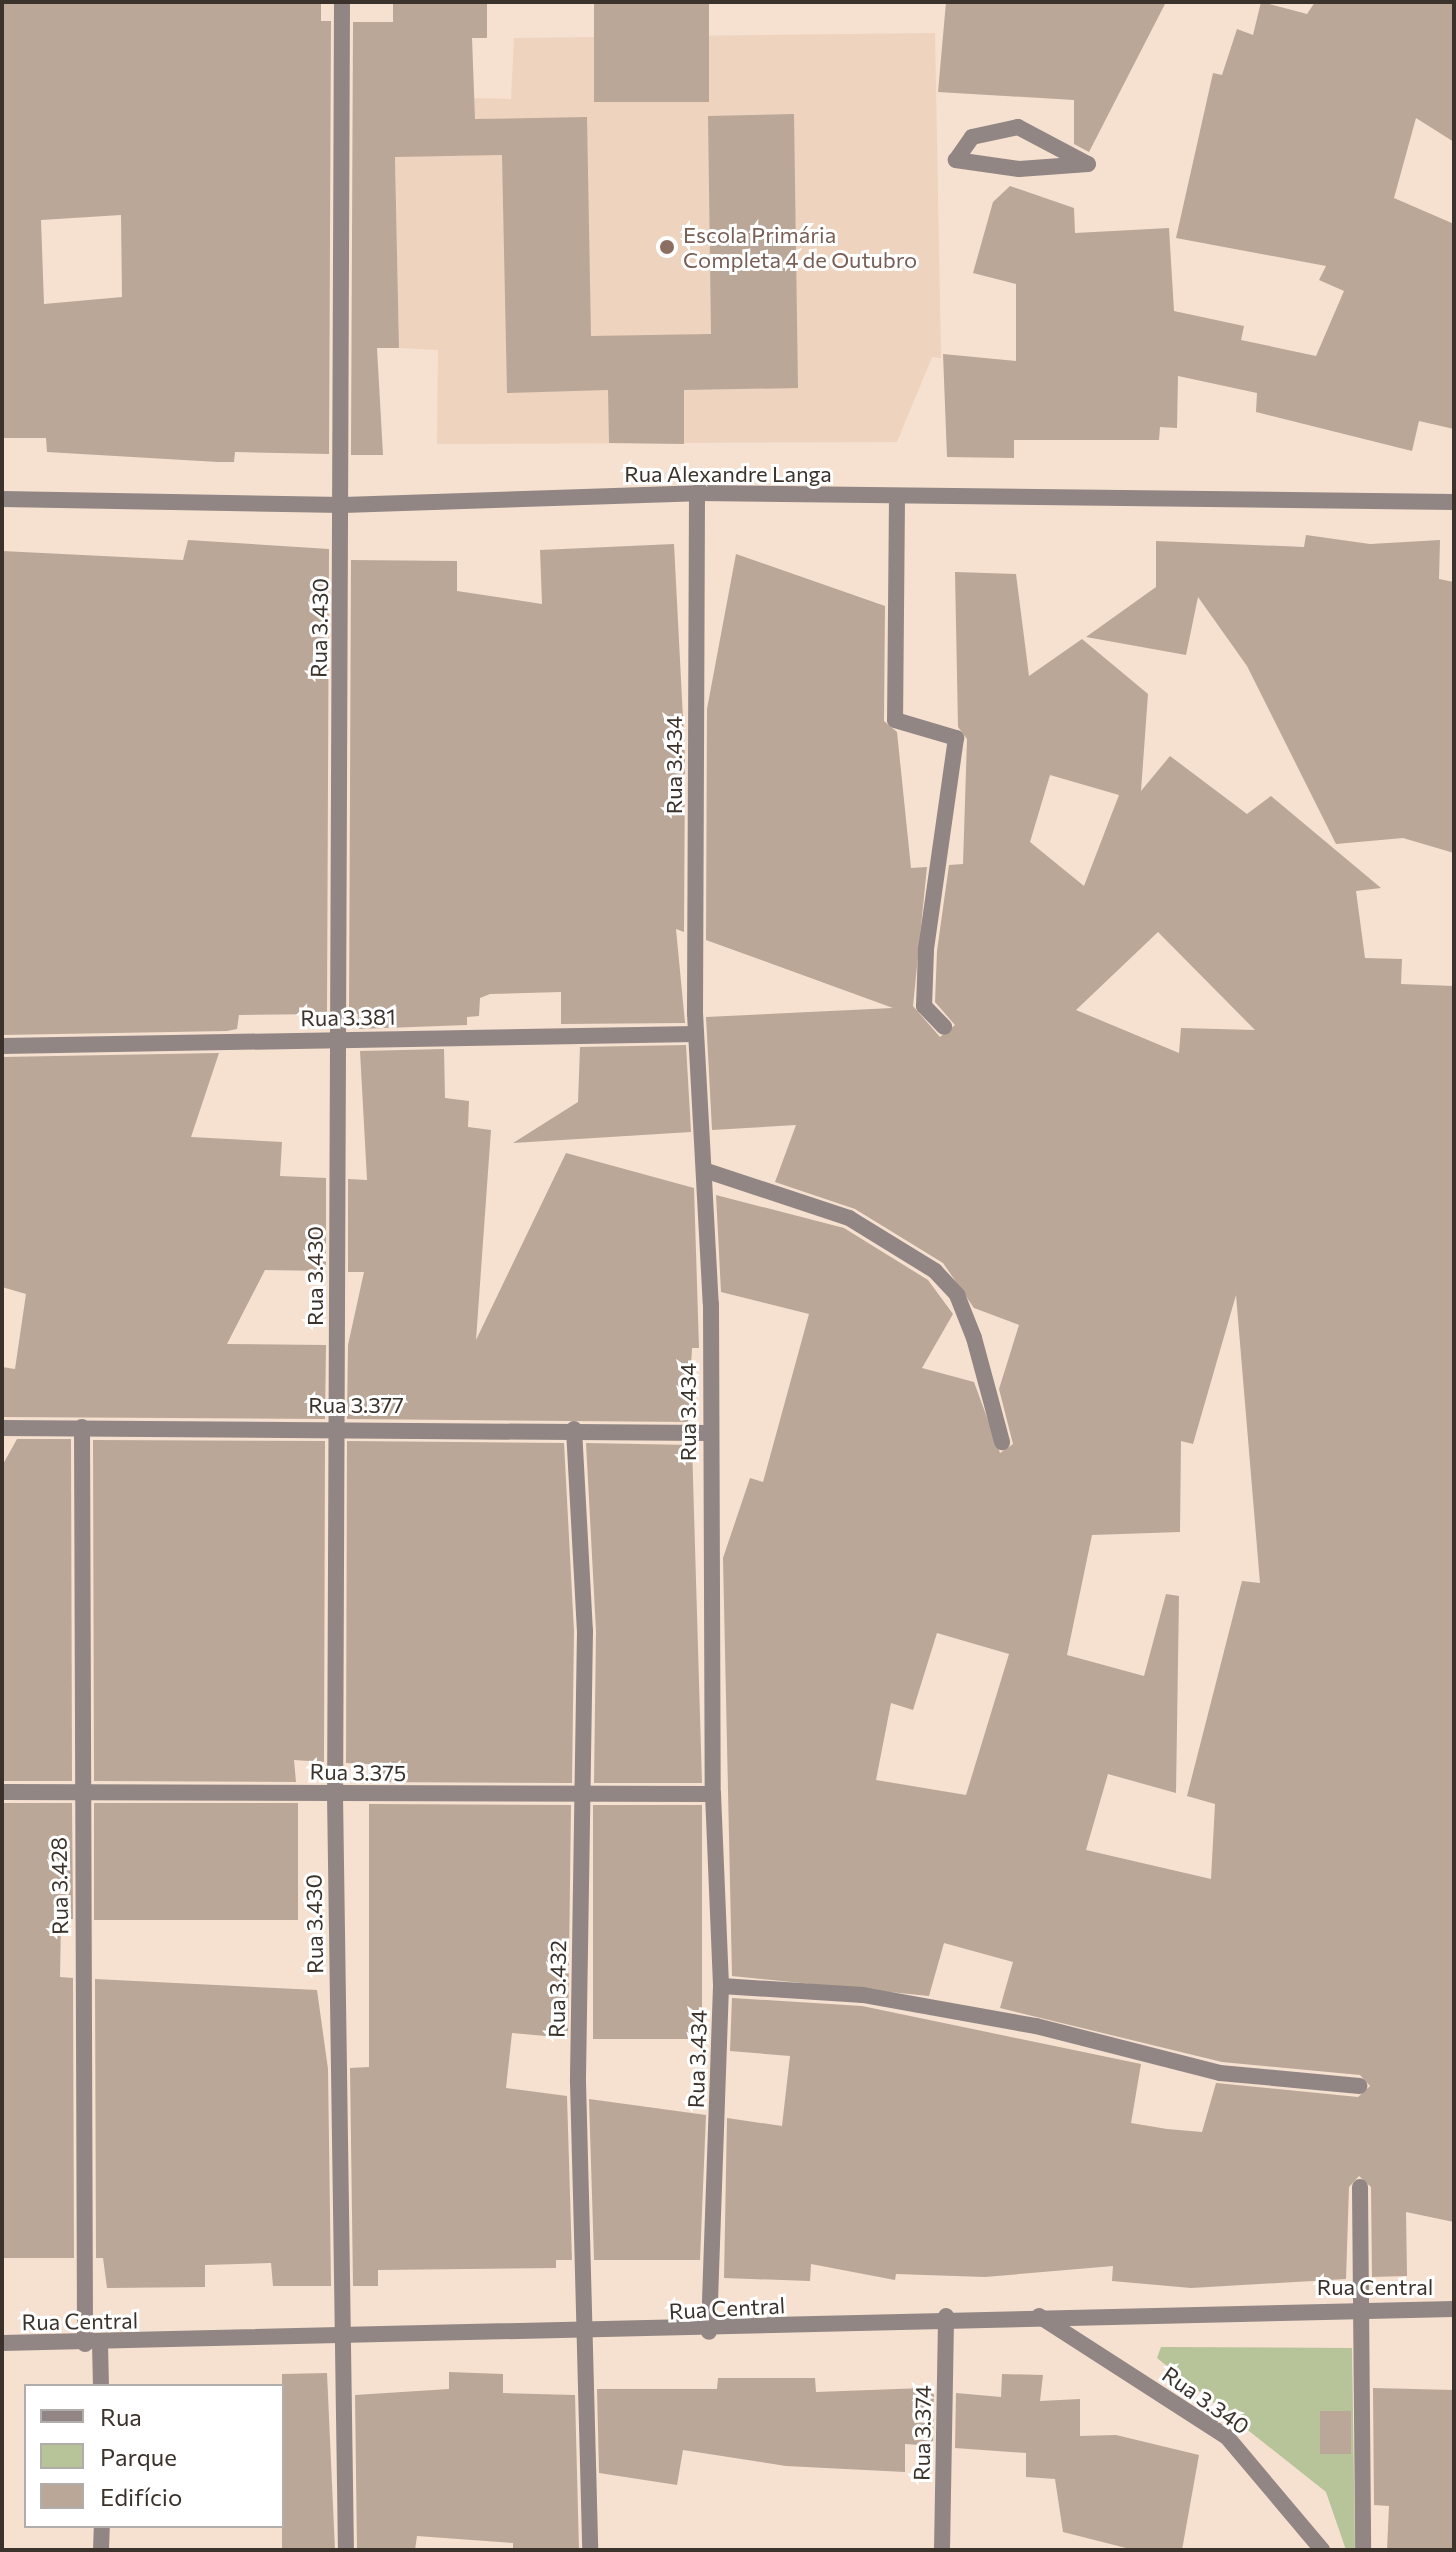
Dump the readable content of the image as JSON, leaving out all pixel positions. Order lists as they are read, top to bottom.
{
  "streets": {
    "street": [
      "Rua Alexandre Langa",
      "Rua 3.430",
      "Rua 3.434",
      "Rua 3.381",
      "Rua 3.377",
      "Rua 3.375",
      "Rua 3.428",
      "Rua 3.432",
      "Rua Central",
      "Rua 3.340",
      "Rua 3.374"
    ]
  },
  "crossings": [
    ["Rua Alexandre Langa", "Rua 3.430"],
    ["Rua Alexandre Langa", "Rua 3.434"],
    ["Rua 3.430", "Rua 3.381"],
    ["Rua 3.430", "Rua 3.377"],
    ["Rua 3.430", "Rua 3.375"],
    ["Rua 3.430", "Rua Central"],
    ["Rua 3.434", "Rua 3.381"],
    ["Rua 3.434", "Rua 3.377"],
    ["Rua 3.434", "Rua 3.375"],
    ["Rua 3.434", "Rua Central"],
    ["Rua 3.377", "Rua 3.428"],
    ["Rua 3.377", "Rua 3.432"],
    ["Rua 3.375", "Rua 3.428"],
    ["Rua 3.375", "Rua 3.432"],
    ["Rua 3.428", "Rua Central"],
    ["Rua 3.432", "Rua Central"],
    ["Rua Central", "Rua 3.340"],
    ["Rua Central", "Rua 3.374"]
  ],
  "places": ["Escola Primária Completa 4 de Outubro"],
  "legend": ["Rua", "Parque", "Edifício"]
}
